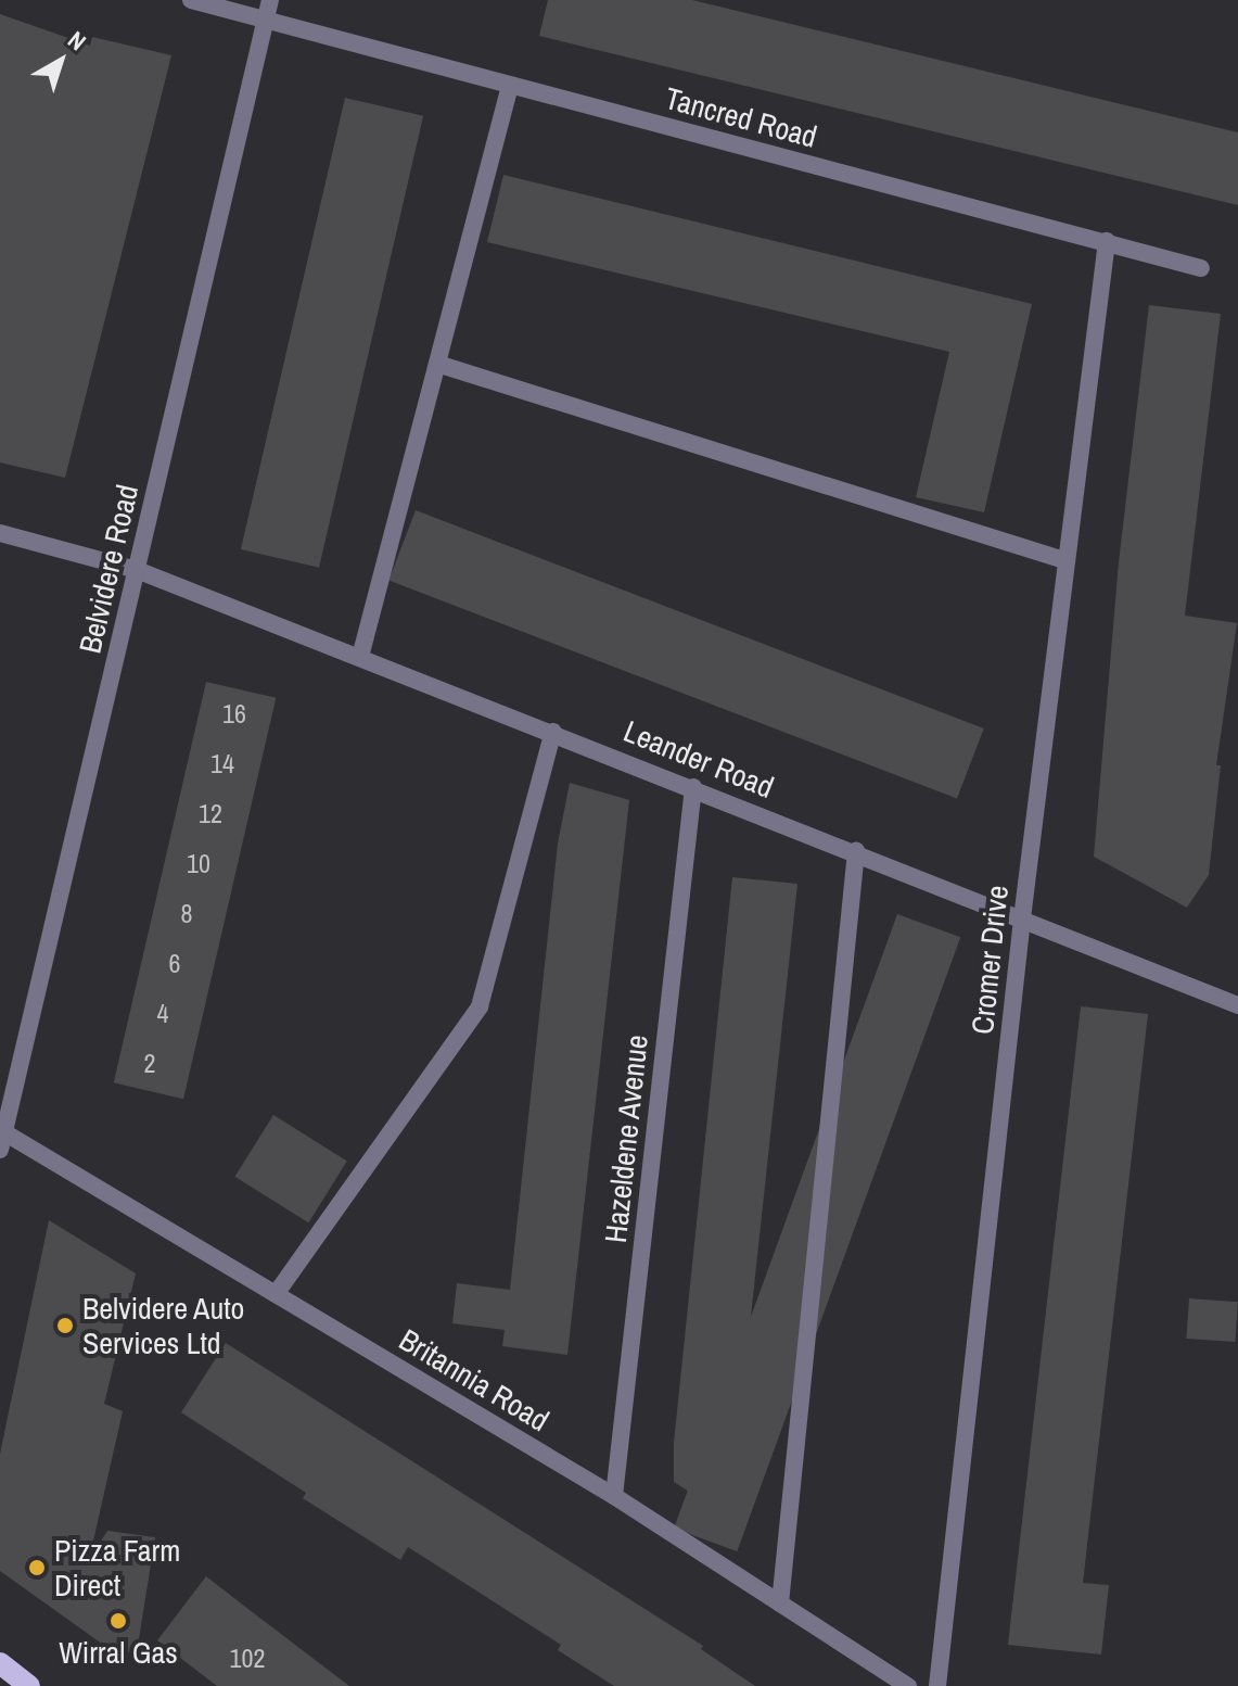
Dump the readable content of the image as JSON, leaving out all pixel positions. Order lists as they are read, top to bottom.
{
  "streets": {
    "street": [
      "Tancred Road",
      "Belvidere Road",
      "Leander Road",
      "Cromer Drive",
      "Hazeldene Avenue",
      "Britannia Road"
    ]
  },
  "crossings": [
    ["Tancred Road", "Belvidere Road"],
    ["Tancred Road", "Cromer Drive"],
    ["Belvidere Road", "Leander Road"],
    ["Belvidere Road", "Britannia Road"],
    ["Leander Road", "Cromer Drive"],
    ["Leander Road", "Hazeldene Avenue"],
    ["Hazeldene Avenue", "Britannia Road"]
  ],
  "places": ["Belvidere Auto Services Ltd", "Pizza Farm Direct", "Wirral Gas"],
  "house_numbers": [
    "16",
    "14",
    "12",
    "10",
    "8",
    "6",
    "4",
    "2",
    "102"
  ],
  "north": "top right"
}
